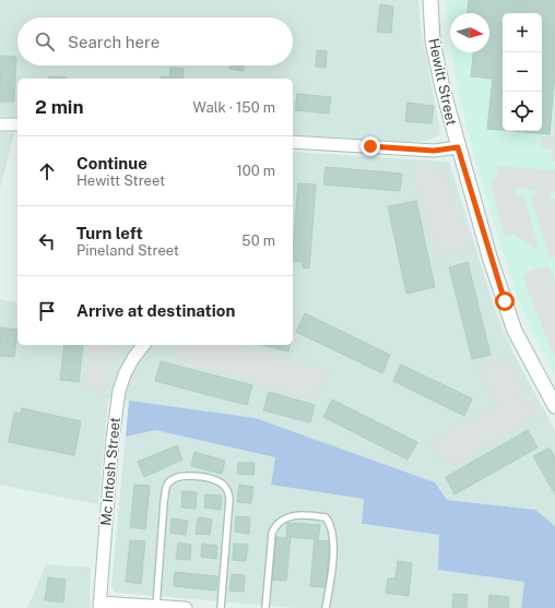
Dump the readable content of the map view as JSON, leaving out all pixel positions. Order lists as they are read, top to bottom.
{
  "streets": {
    "street": ["Hewitt Street", "Mc Intosh Street"]
  },
  "north": "right",
  "page": {
    "map_buttons": ["+", "−"],
    "search": "Search here",
    "heading": ["2 min", "Walk · 150 m"],
    "list": [
      ["Continue", "Hewitt Street", "100 m"],
      ["Turn left", "Pineland Street", "50 m"],
      "Arrive at destination"
    ]
  }
}
